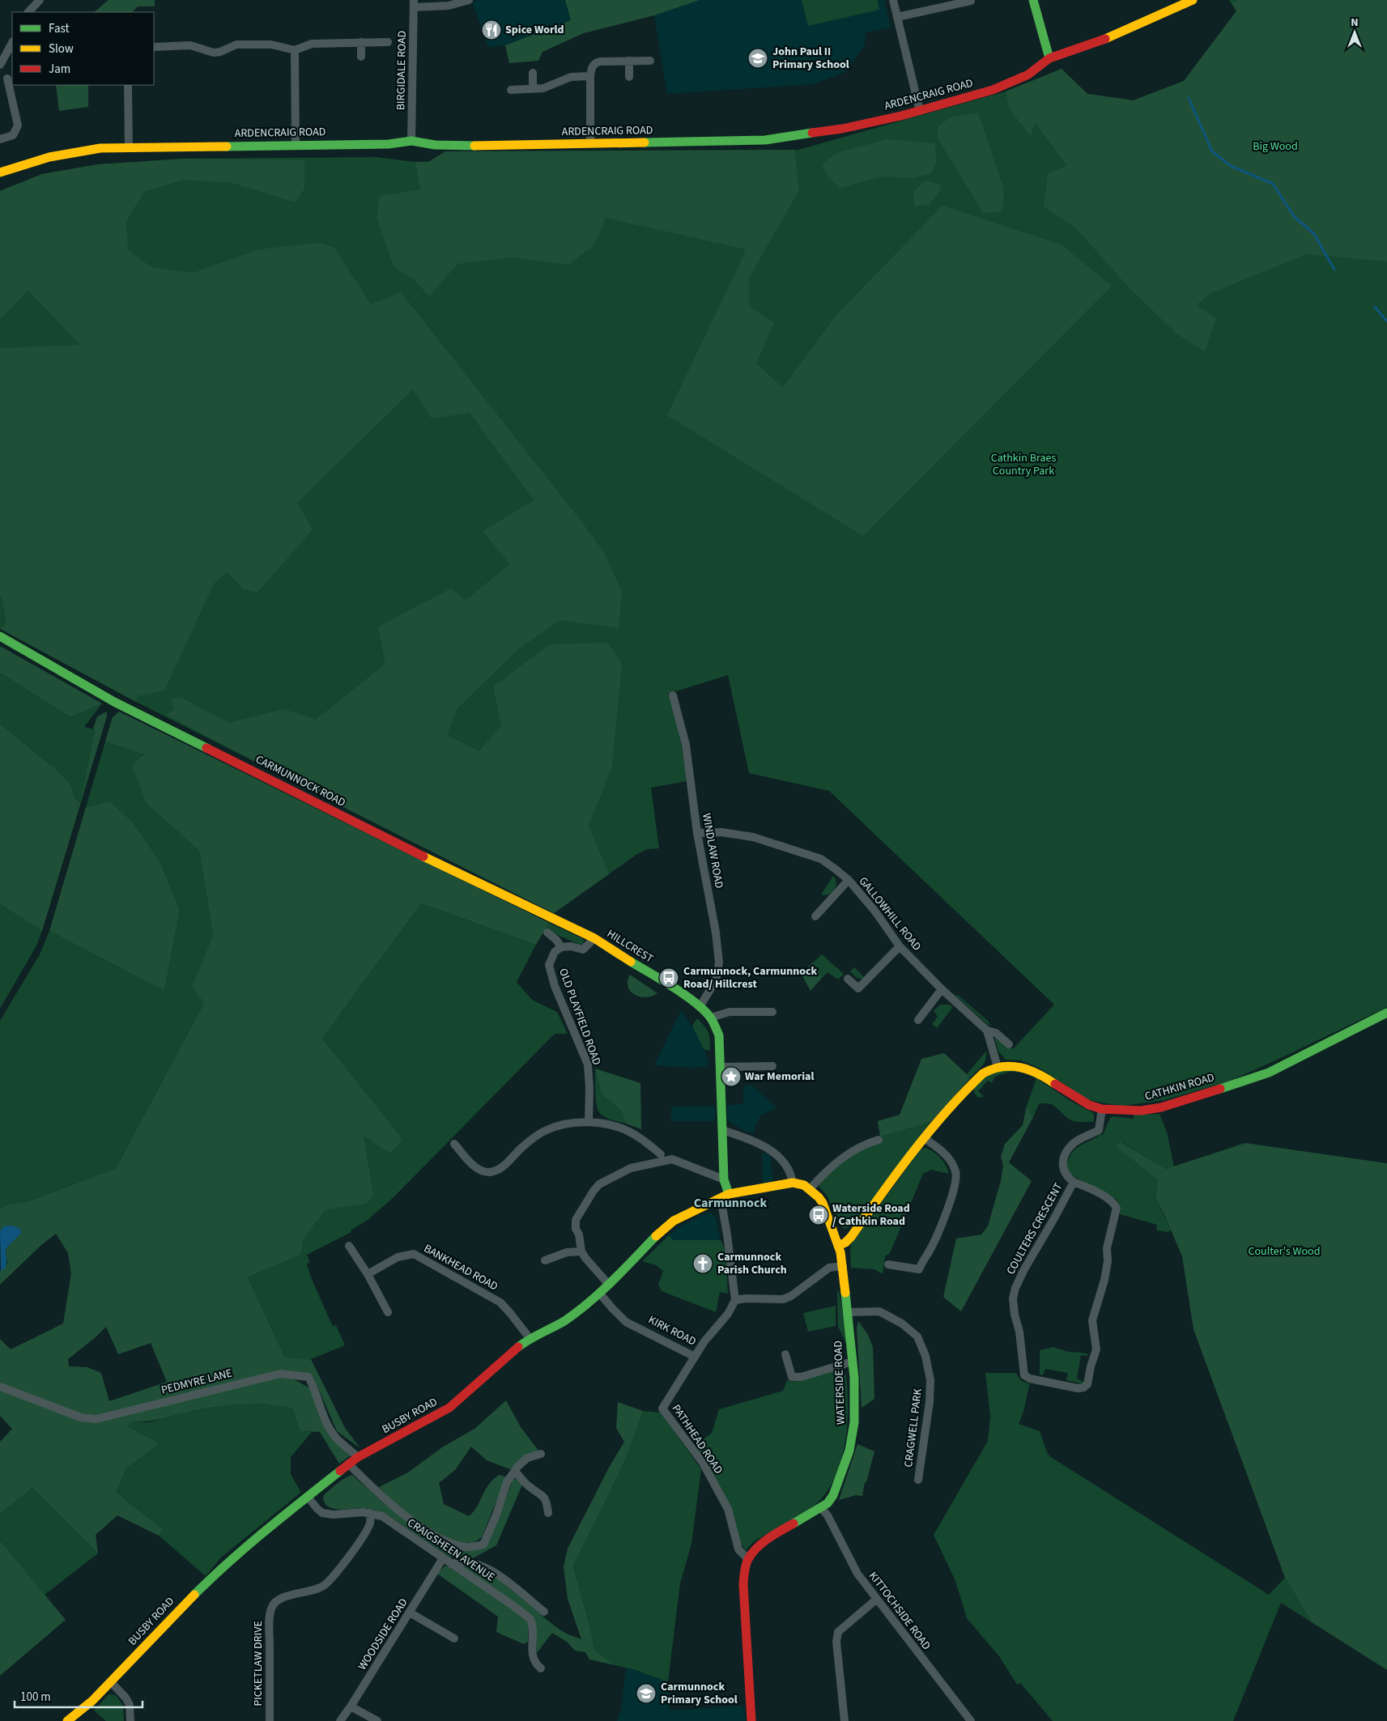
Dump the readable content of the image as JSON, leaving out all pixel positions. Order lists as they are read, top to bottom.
{
  "streets": {
    "street": [
      "BIRGIDALE ROAD",
      "ARDENCRAIG ROAD",
      "CARMUNNOCK ROAD",
      "WINDLAW ROAD",
      "GALLOWHILL ROAD",
      "HILLCREST",
      "OLD PLAYFIELD ROAD",
      "CATHKIN ROAD",
      "COULTERS CRESCENT",
      "BANKHEAD ROAD",
      "KIRK ROAD",
      "PEDMYRE LANE",
      "WATERSIDE ROAD",
      "BUSBY ROAD",
      "CRAGWELL PARK",
      "PATHHEAD ROAD",
      "CRAIGSHEEN AVENUE",
      "KITTOCHSIDE ROAD",
      "WOODSIDE ROAD",
      "PICKETLAW DRIVE"
    ]
  },
  "crossings": [
    ["BIRGIDALE ROAD", "ARDENCRAIG ROAD"],
    ["CARMUNNOCK ROAD", "HILLCREST"],
    ["WINDLAW ROAD", "GALLOWHILL ROAD"],
    ["WINDLAW ROAD", "HILLCREST"],
    ["CATHKIN ROAD", "COULTERS CRESCENT"],
    ["CATHKIN ROAD", "WATERSIDE ROAD"],
    ["BANKHEAD ROAD", "BUSBY ROAD"],
    ["KIRK ROAD", "BUSBY ROAD"],
    ["KIRK ROAD", "PATHHEAD ROAD"],
    ["PEDMYRE LANE", "BUSBY ROAD"],
    ["WATERSIDE ROAD", "BUSBY ROAD"],
    ["WATERSIDE ROAD", "CRAGWELL PARK"],
    ["WATERSIDE ROAD", "PATHHEAD ROAD"],
    ["WATERSIDE ROAD", "KITTOCHSIDE ROAD"],
    ["BUSBY ROAD", "CRAIGSHEEN AVENUE"],
    ["CRAIGSHEEN AVENUE", "WOODSIDE ROAD"],
    ["CRAIGSHEEN AVENUE", "PICKETLAW DRIVE"]
  ],
  "districts": ["Carmunnock"],
  "parks": ["Big Wood", "Cathkin Braes Country Park", "Coulter's Wood"],
  "places": {
    "restaurant": ["Spice World"],
    "school or university": ["John Paul II Primary School", "Carmunnock Primary School"],
    "bus stop": ["Carmunnock, Carmunnock Road/ Hillcrest", "Waterside Road / Cathkin Road"],
    "place": ["War Memorial"],
    "church": ["Carmunnock Parish Church"]
  },
  "legend": ["Fast", "Slow", "Jam"],
  "scale_bar": "100 m",
  "north": "top"
}
